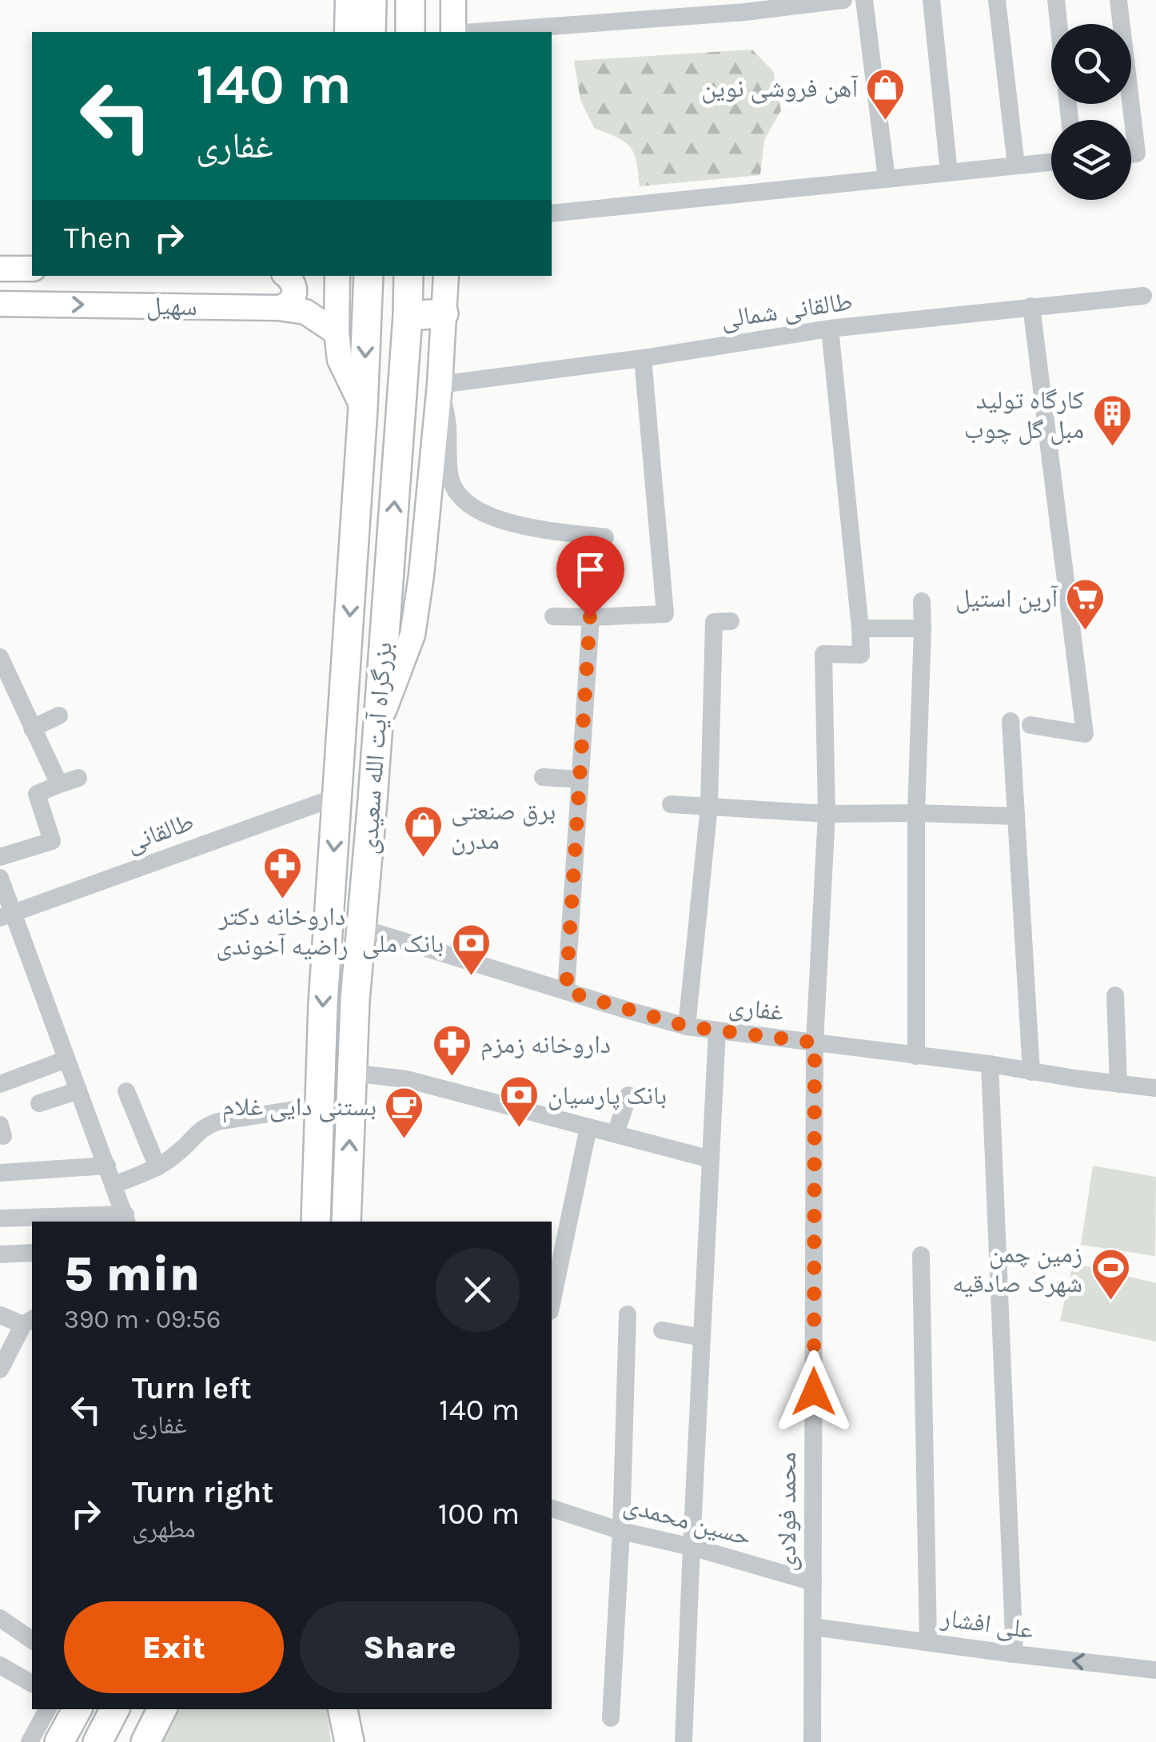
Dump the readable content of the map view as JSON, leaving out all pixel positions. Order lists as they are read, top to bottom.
{
  "streets": {
    "highway": ["بزرگراه آیت الله سعیدی"],
    "main road": ["سهیل"],
    "street": [
      "طالقانی شمالی",
      "طالقانی",
      "غفاری",
      "محمد فولادی",
      "حسین محمدی",
      "علی افشار"
    ]
  },
  "crossings": [
    ["بزرگراه آیت الله سعیدی", "طالقانی"],
    ["بزرگراه آیت الله سعیدی", "غفاری"],
    ["غفاری", "محمد فولادی"],
    ["محمد فولادی", "حسین محمدی"],
    ["محمد فولادی", "علی افشار"]
  ],
  "one_way": ["سهیل", "علی افشار"],
  "places": {
    "shop": ["آهن فروشی نوین", "برق صنعتی مدرن"],
    "building": ["کارگاه تولید مبل گل چوب"],
    "supermarket": ["آرین استیل"],
    "pharmacy": ["داروخانه دکتر راضیه آخوندی", "داروخانه زمزم"],
    "bank": ["بانک ملی", "بانک پارسیان"],
    "cafe": ["بستنی دایی غلام"],
    "sports": ["زمین چمن شهرک صادقیه"]
  },
  "page": {
    "turn": ["140 m", "غفاری"],
    "then": "Then",
    "heading": ["5 min", "390 m · 09:56"],
    "list": [
      {
        "name": "Turn left",
        "note": "غفاری",
        "value": "140 m"
      },
      {
        "name": "Turn right",
        "note": "مطهری",
        "value": "100 m"
      }
    ],
    "buttons": ["Exit", "Share"]
  }
}
